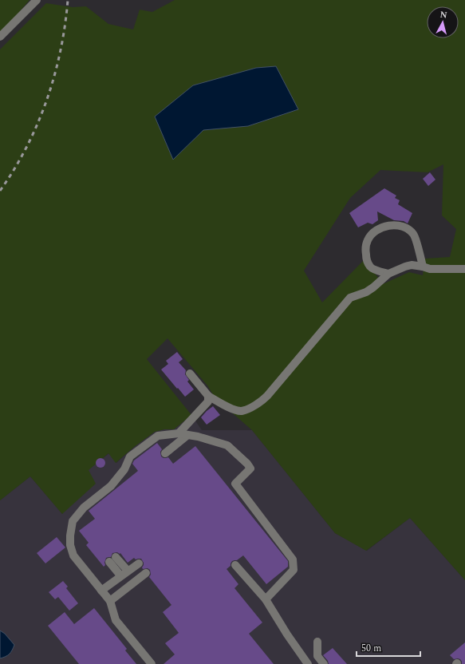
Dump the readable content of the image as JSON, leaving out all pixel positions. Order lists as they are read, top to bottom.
{
  "scale_bar": "50 m",
  "north": "top"
}
